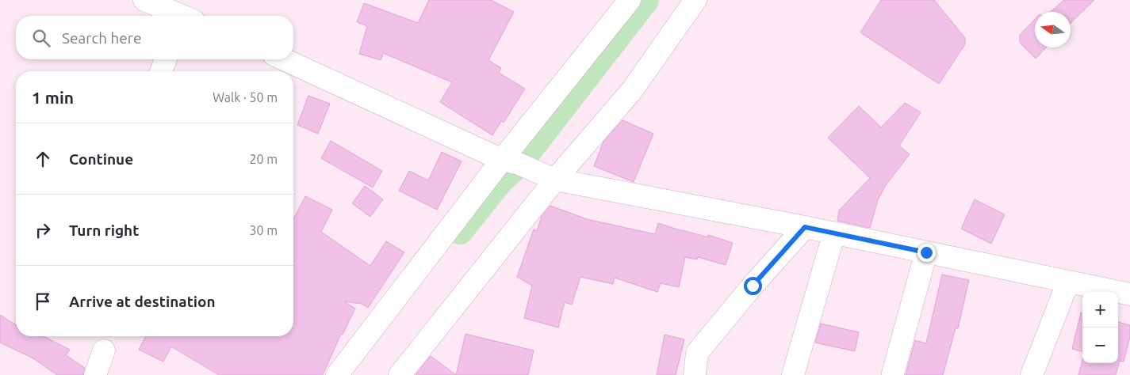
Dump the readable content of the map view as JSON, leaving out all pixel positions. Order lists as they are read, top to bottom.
{
  "north": "left",
  "page": {
    "search": "Search here",
    "heading": ["1 min", "Walk · 50 m"],
    "list": [
      ["Continue", "20 m"],
      ["Turn right", "30 m"],
      "Arrive at destination"
    ],
    "map_buttons": ["+", "−"]
  }
}
